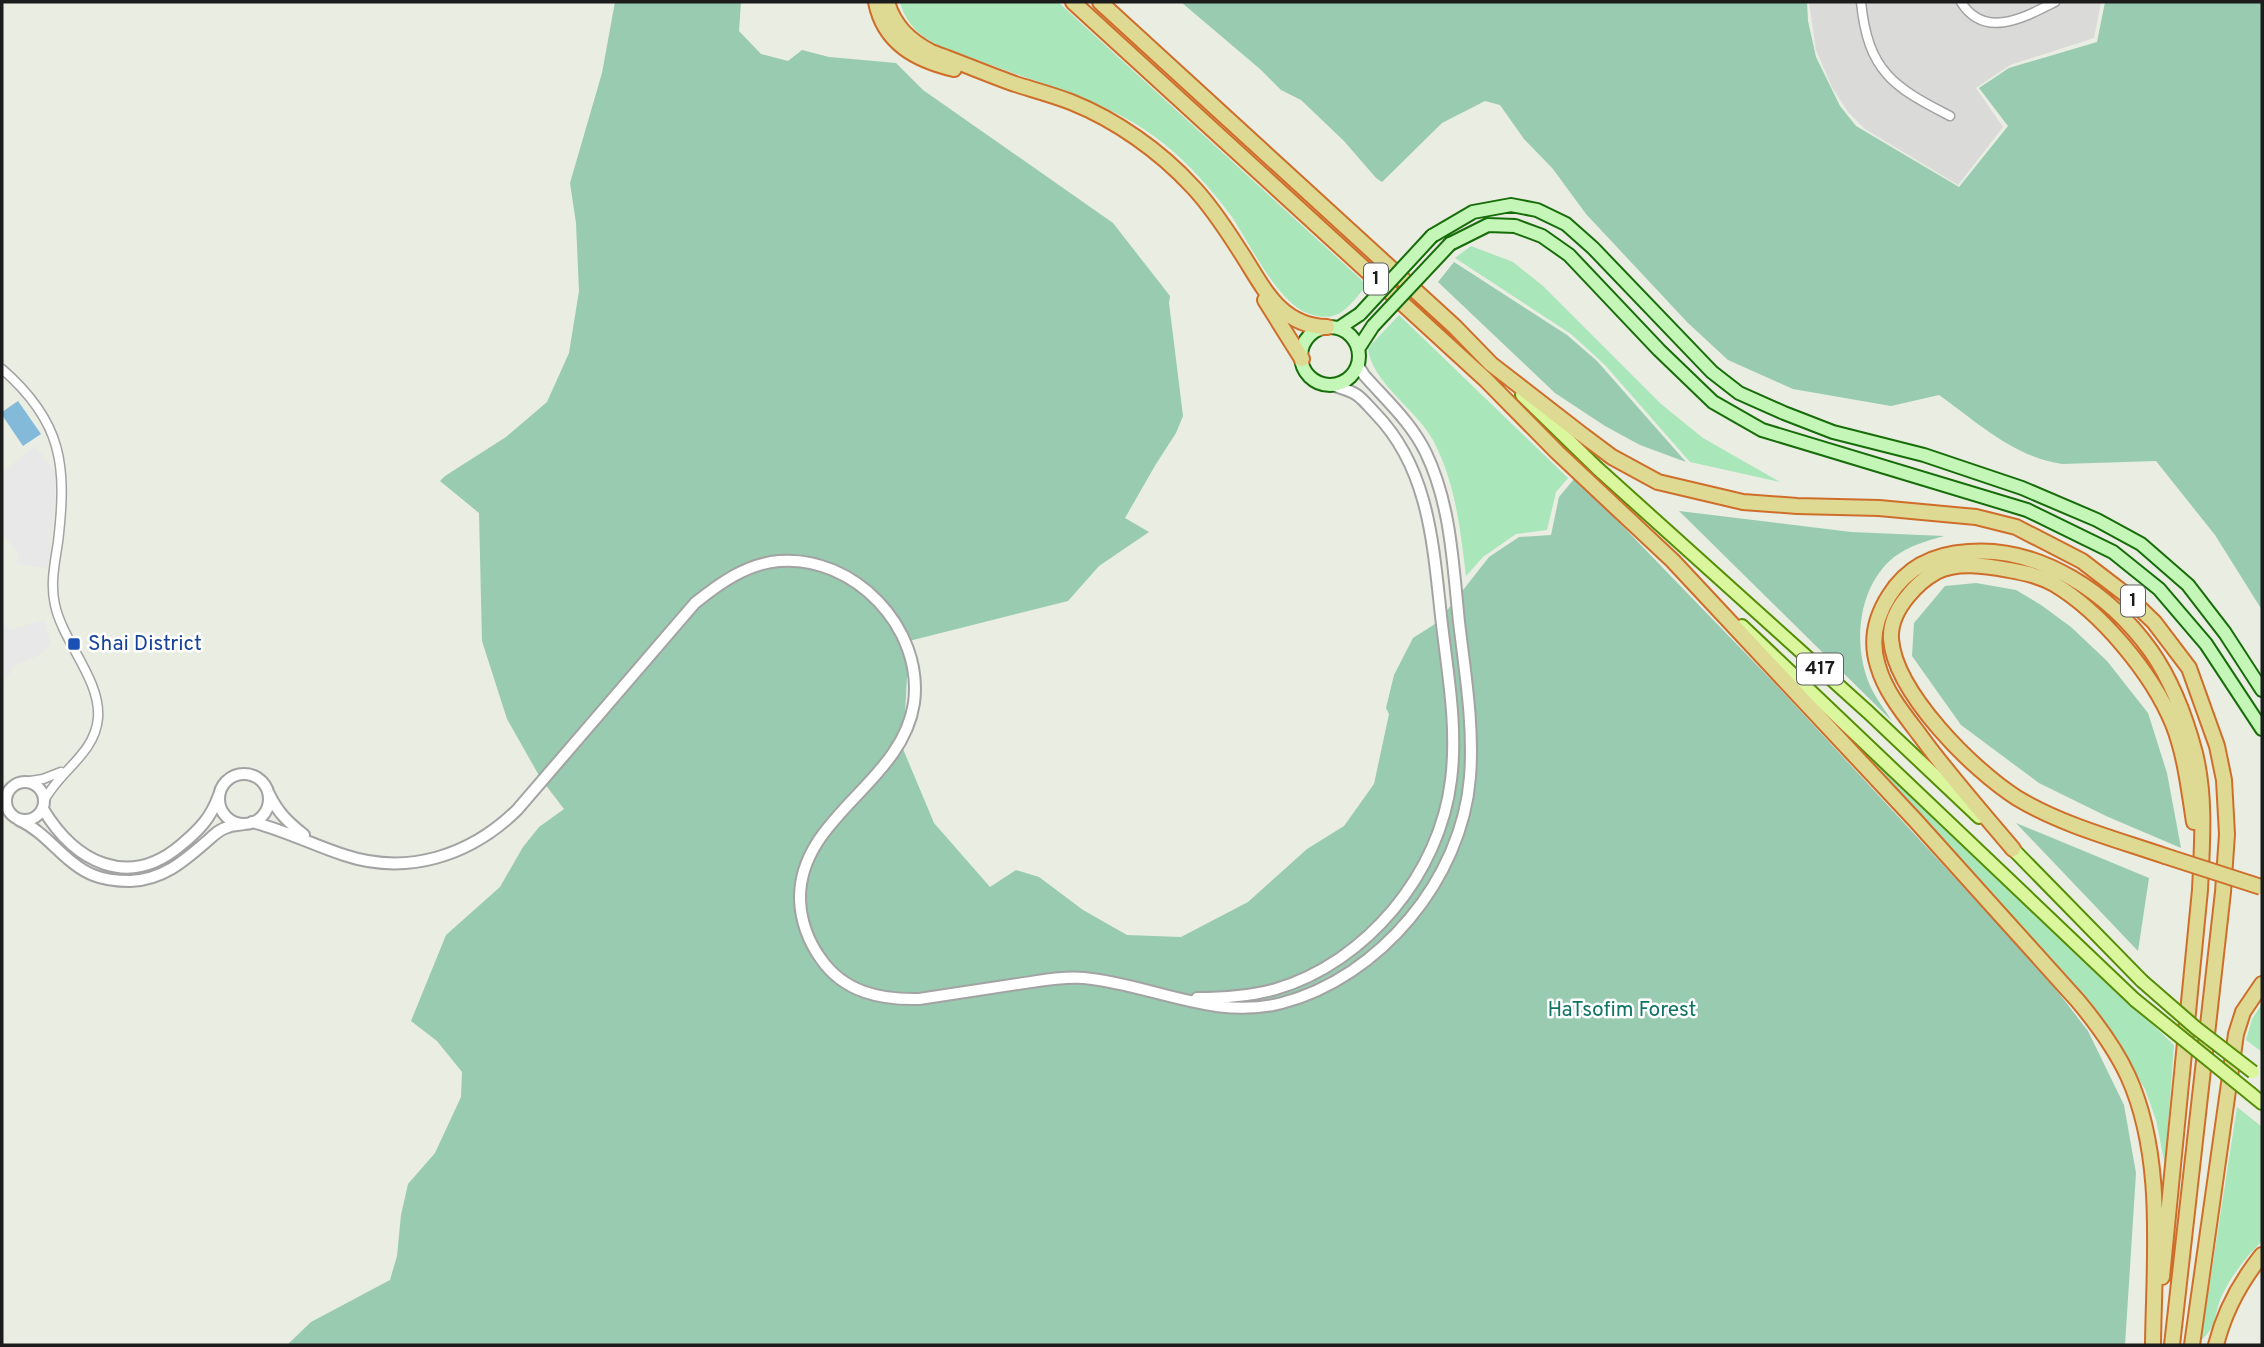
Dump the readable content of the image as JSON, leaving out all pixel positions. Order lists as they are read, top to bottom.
{
  "streets": {
    "highway": ["1"],
    "main road": ["417"]
  },
  "crossings": [
    ["1", "417"]
  ],
  "parks": ["HaTsofim Forest"],
  "places": {
    "transit": ["Shai District"]
  }
}
